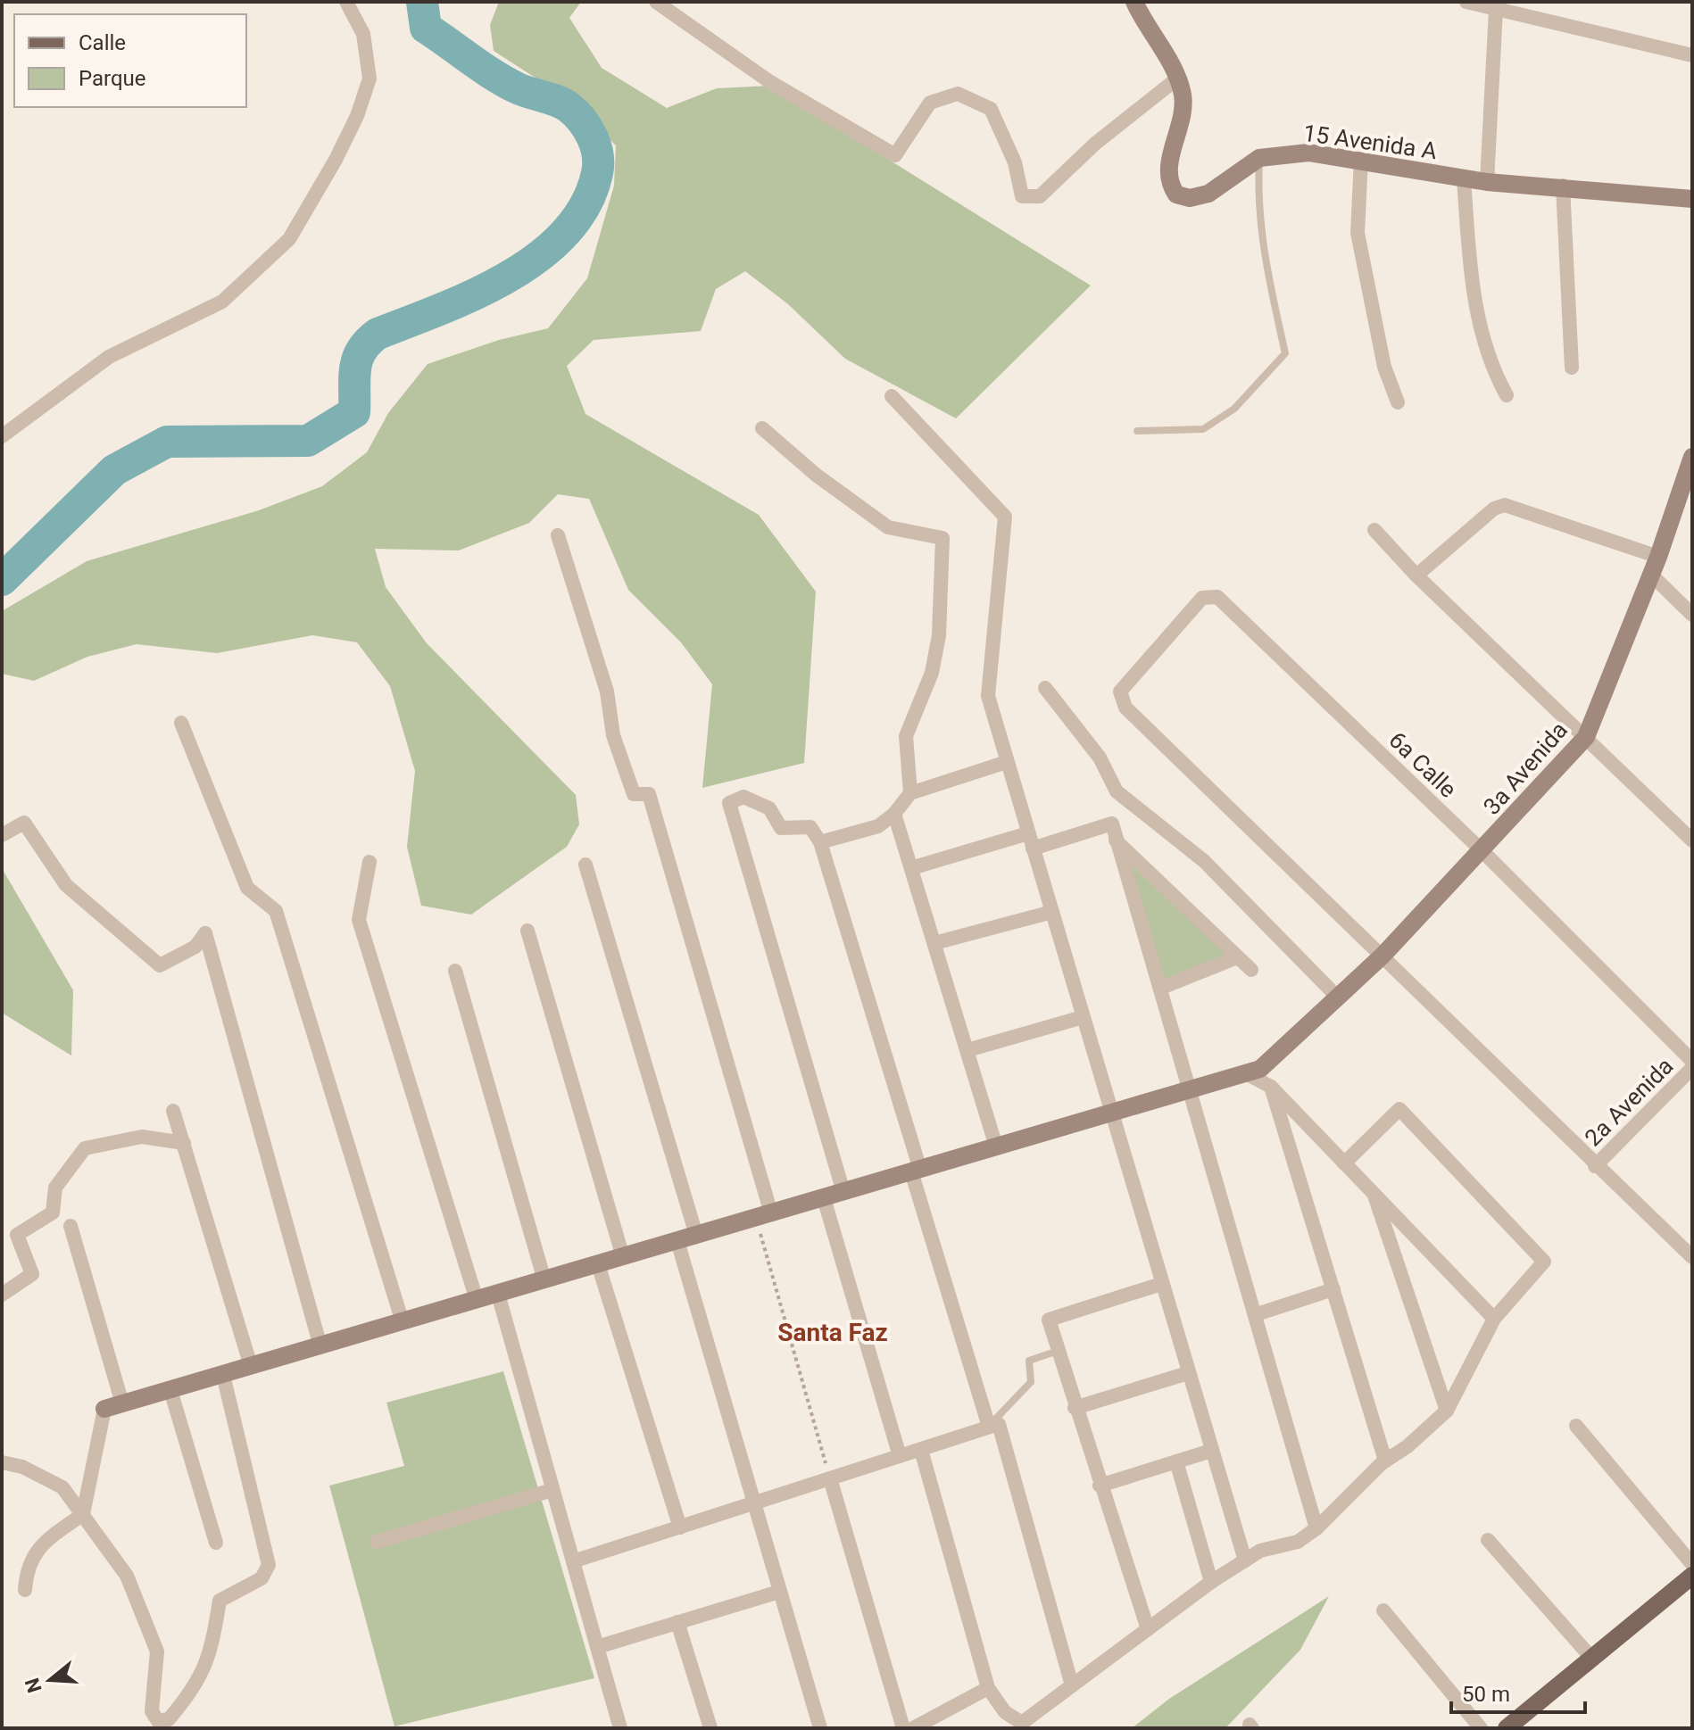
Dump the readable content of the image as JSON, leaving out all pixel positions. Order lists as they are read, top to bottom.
{
  "streets": {
    "street": [
      "15 Avenida A",
      "6a Calle",
      "3a Avenida",
      "2a Avenida"
    ]
  },
  "crossings": [
    ["6a Calle", "3a Avenida"]
  ],
  "districts": ["Santa Faz"],
  "legend": ["Calle", "Parque"],
  "scale_bar": "50 m",
  "north": "left"
}
